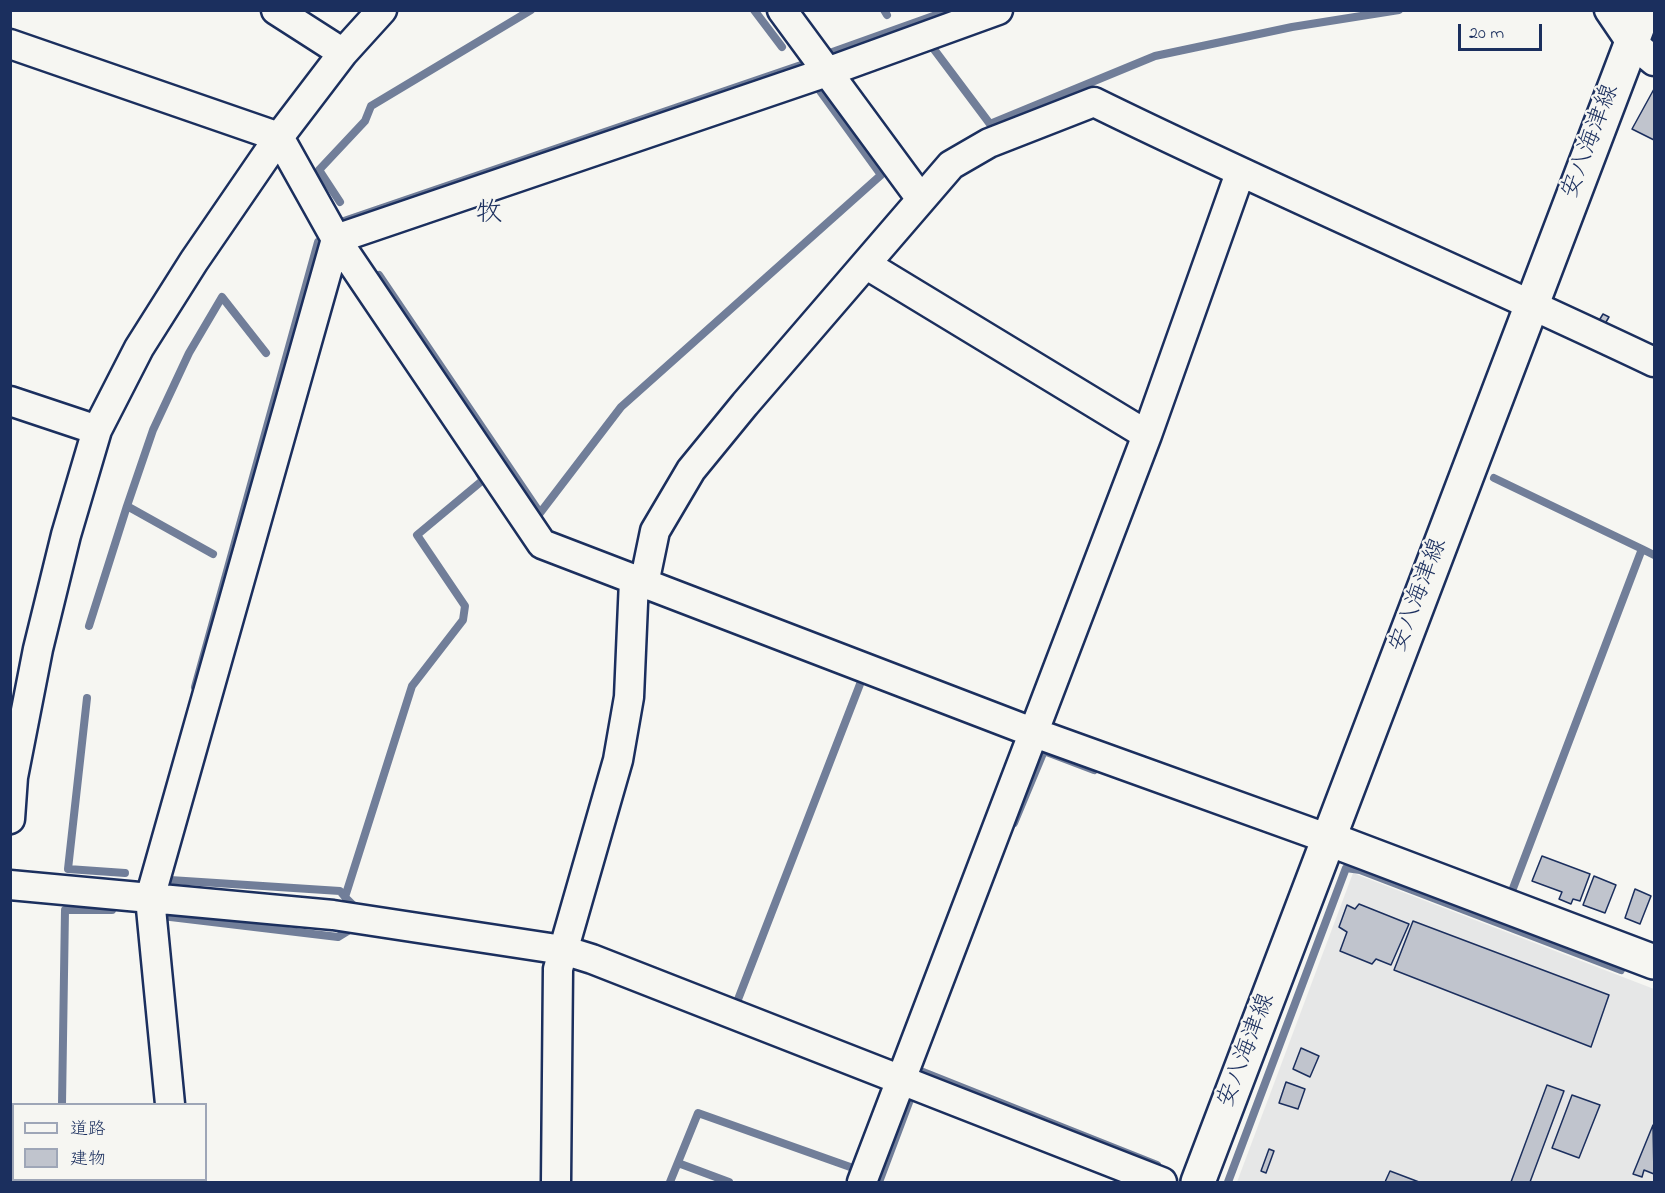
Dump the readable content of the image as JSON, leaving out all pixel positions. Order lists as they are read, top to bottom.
{
  "streets": {
    "main road": ["安八海津線"]
  },
  "districts": ["牧"],
  "legend": ["道路", "建物"],
  "scale_bar": "20 m"
}
